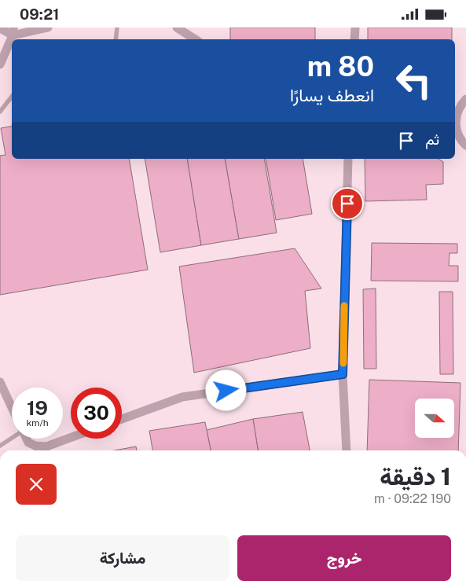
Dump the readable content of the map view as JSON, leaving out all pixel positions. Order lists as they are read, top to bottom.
{
  "north": "right",
  "page": {
    "status": "09:21",
    "turn": ["80 m", "انعطف يسارًا"],
    "then": "ثم",
    "speed": "19 km/h",
    "limit": "30",
    "heading": ["1 دقيقة", "190 m · 09:22"],
    "buttons": ["خروج", "مشاركة"]
  }
}
